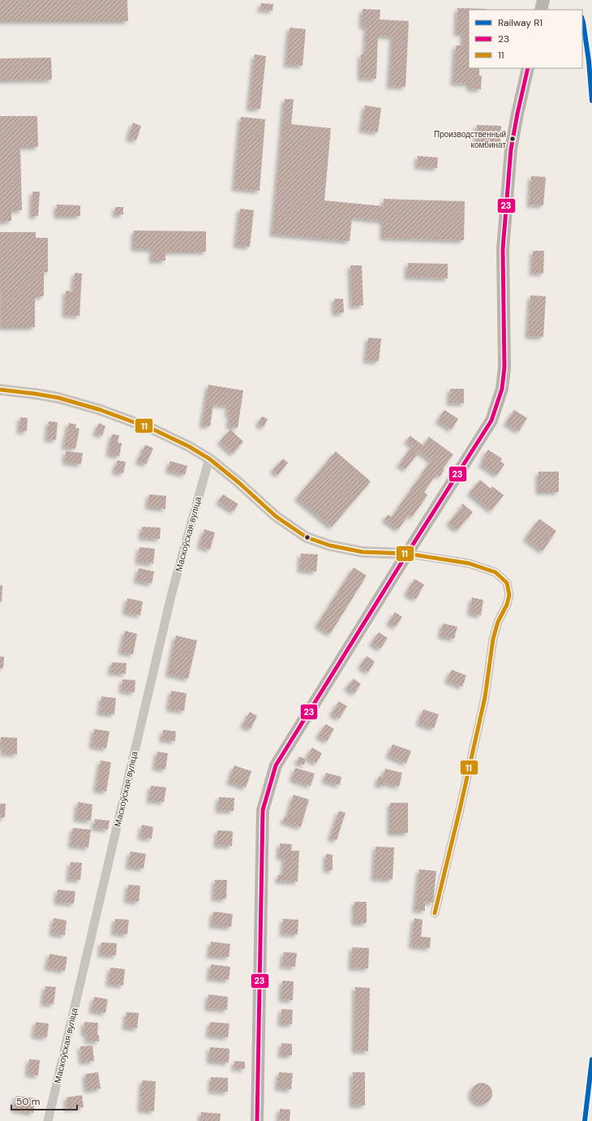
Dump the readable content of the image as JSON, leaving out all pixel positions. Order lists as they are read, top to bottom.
{
  "streets": {
    "street": ["Маскоўская вуліца"]
  },
  "places": ["Производственный комбинат"],
  "lines": ["rail line R1", "transit line 23", "transit line 11"],
  "legend": ["Railway R1", "23", "11"],
  "scale_bar": "50 m"
}
